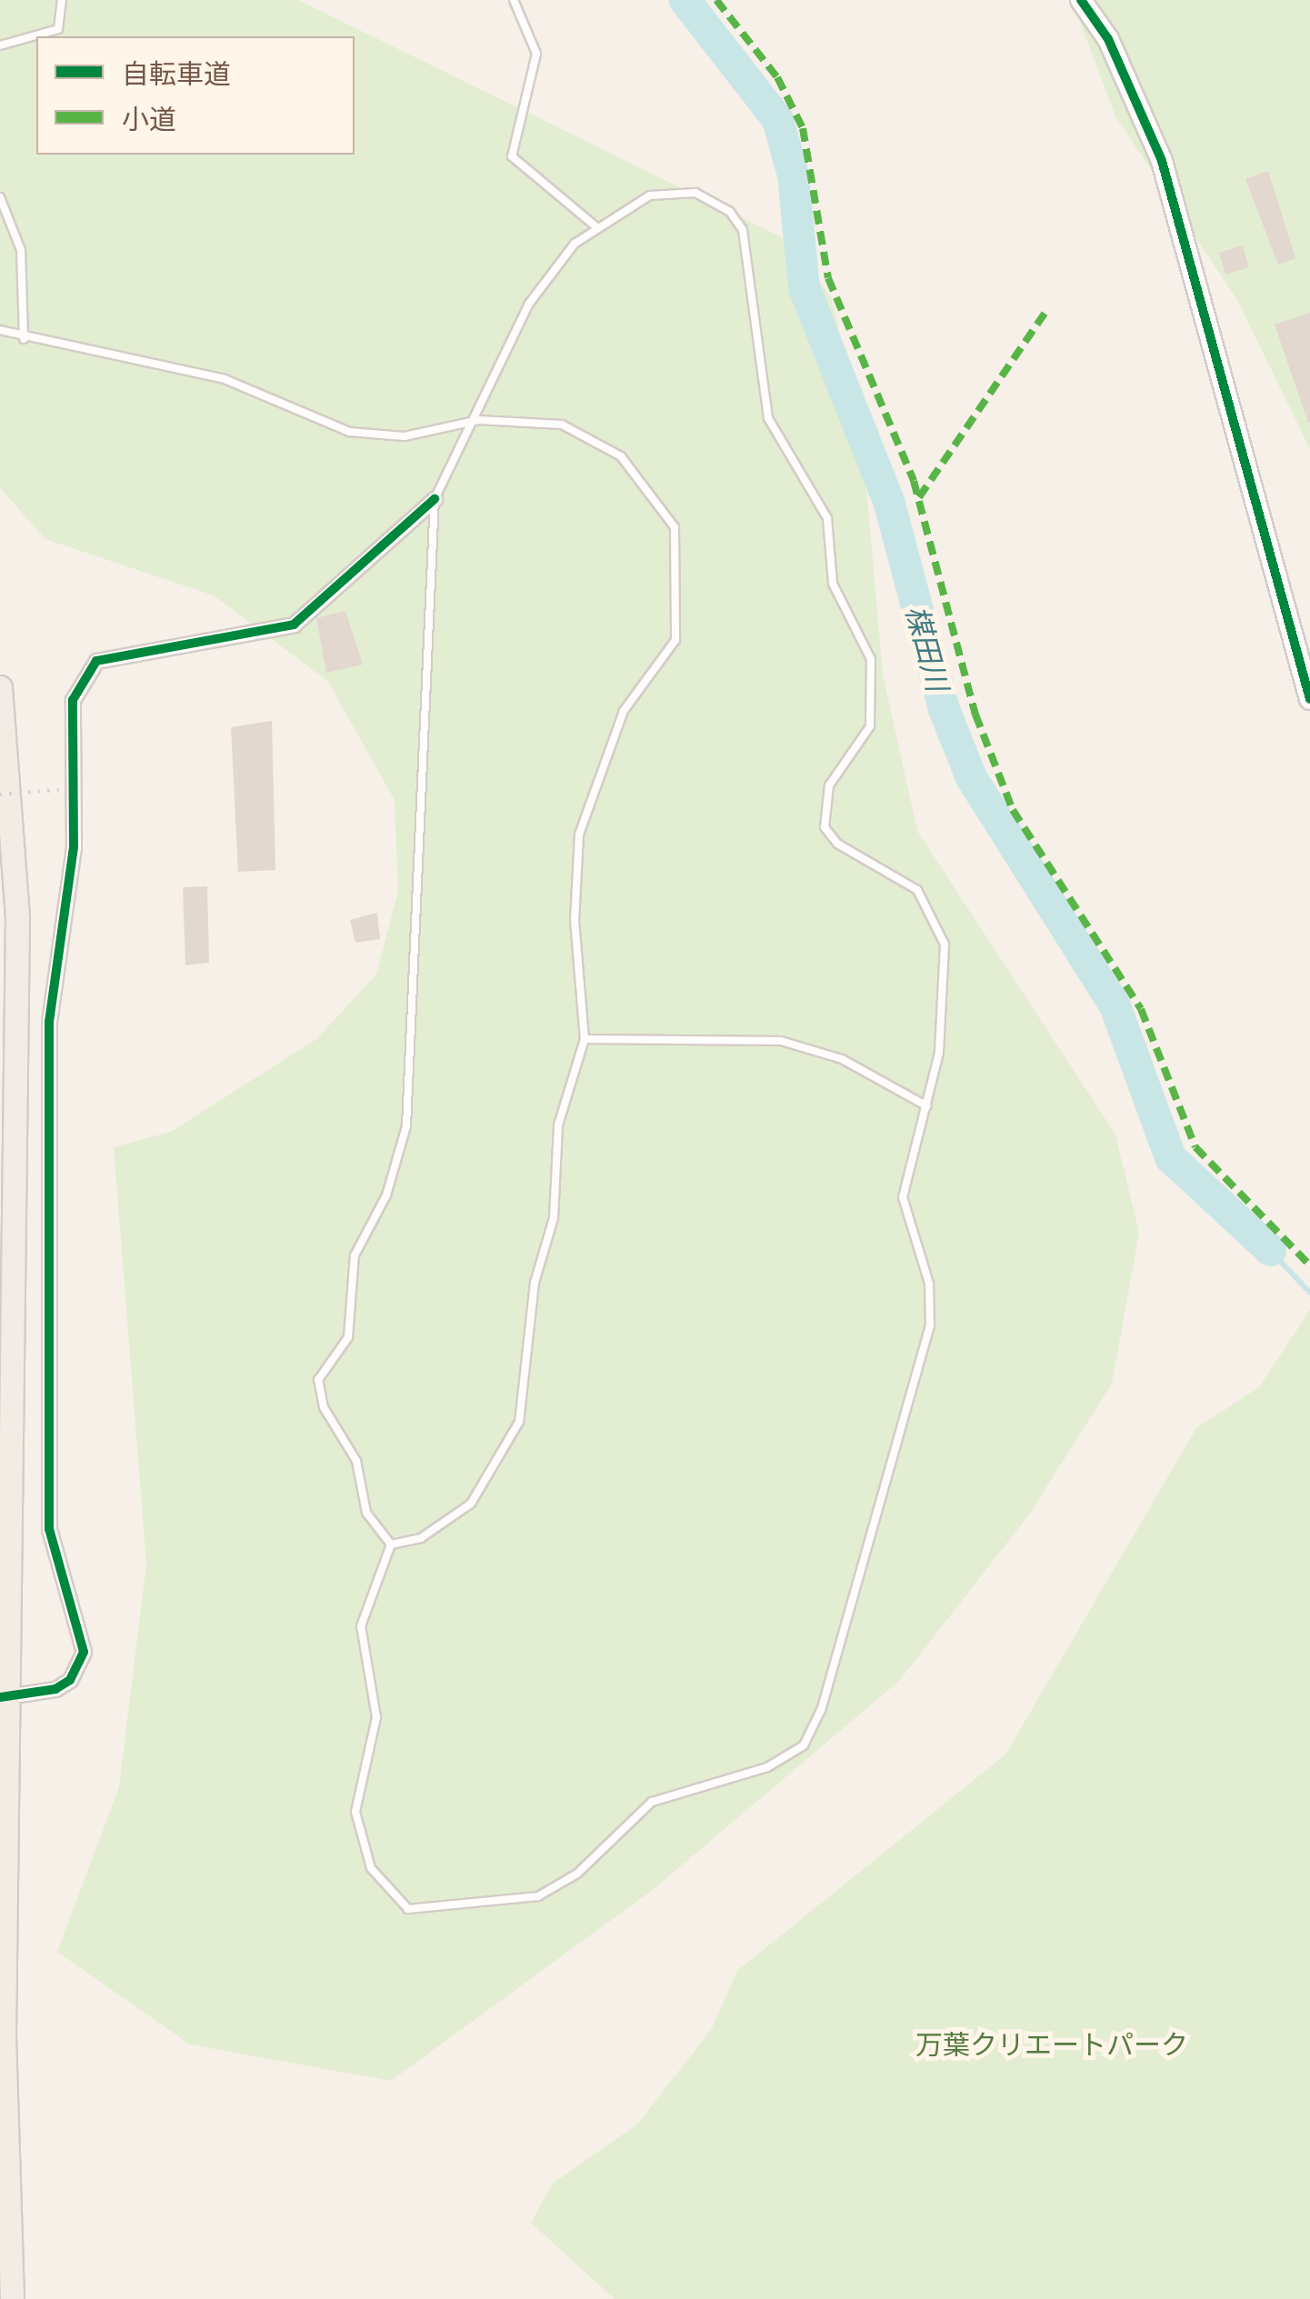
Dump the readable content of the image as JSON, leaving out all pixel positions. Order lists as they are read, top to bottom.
{
  "water": ["楳田川"],
  "parks": ["万葉クリエートパーク"],
  "legend": ["自転車道", "小道"]
}
